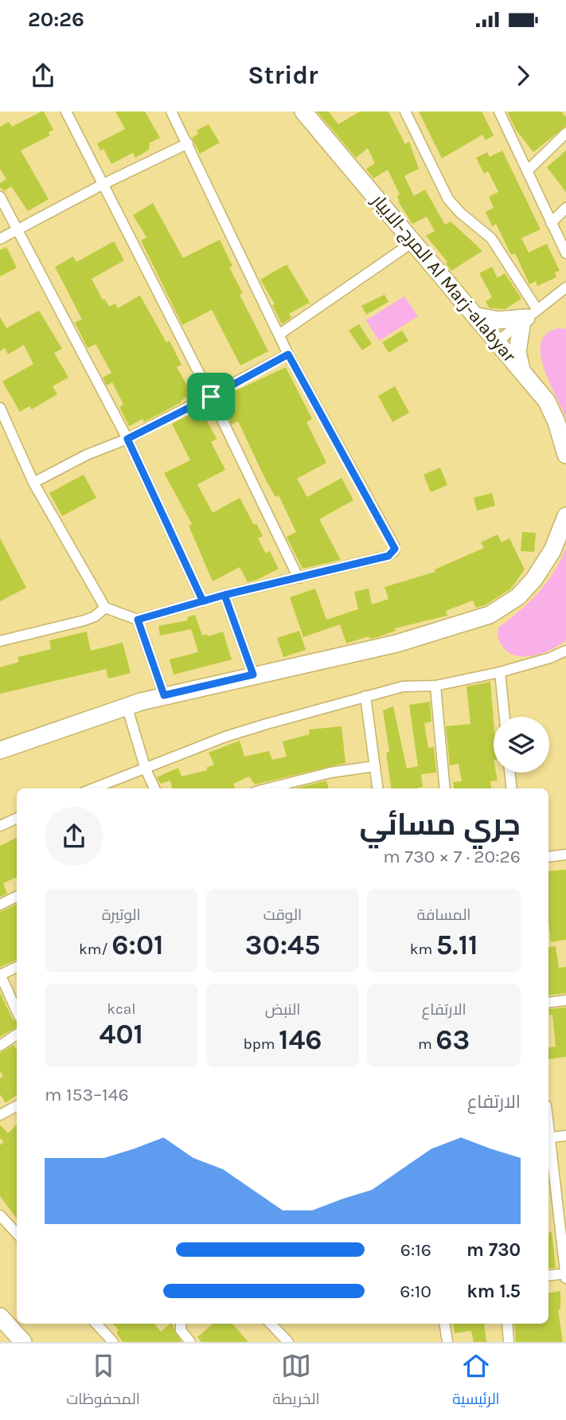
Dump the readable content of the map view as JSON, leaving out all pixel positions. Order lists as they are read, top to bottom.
{
  "streets": {
    "main road": ["المرج-الابيار Al Marj-alabyar"]
  },
  "page": {
    "status": "20:26",
    "header": "Stridr",
    "heading": ["جري مسائي", "20:26 · 7 × 730 m"],
    "stats": [
      ["المسافة", "5.11 km"],
      ["الوقت", "30:45"],
      ["الوتيرة", "6:01 /km"],
      ["الارتفاع", "63 m"],
      ["النبض", "146 bpm"],
      ["kcal", "401"]
    ],
    "chart": ["الارتفاع", "146–153 m"],
    "list": [
      {
        "name": "730 m",
        "note": "6:16"
      },
      {
        "name": "1.5 km",
        "note": "6:10"
      }
    ],
    "tabs": ["الرئيسية", "الخريطة", "المحفوظات"]
  }
}
